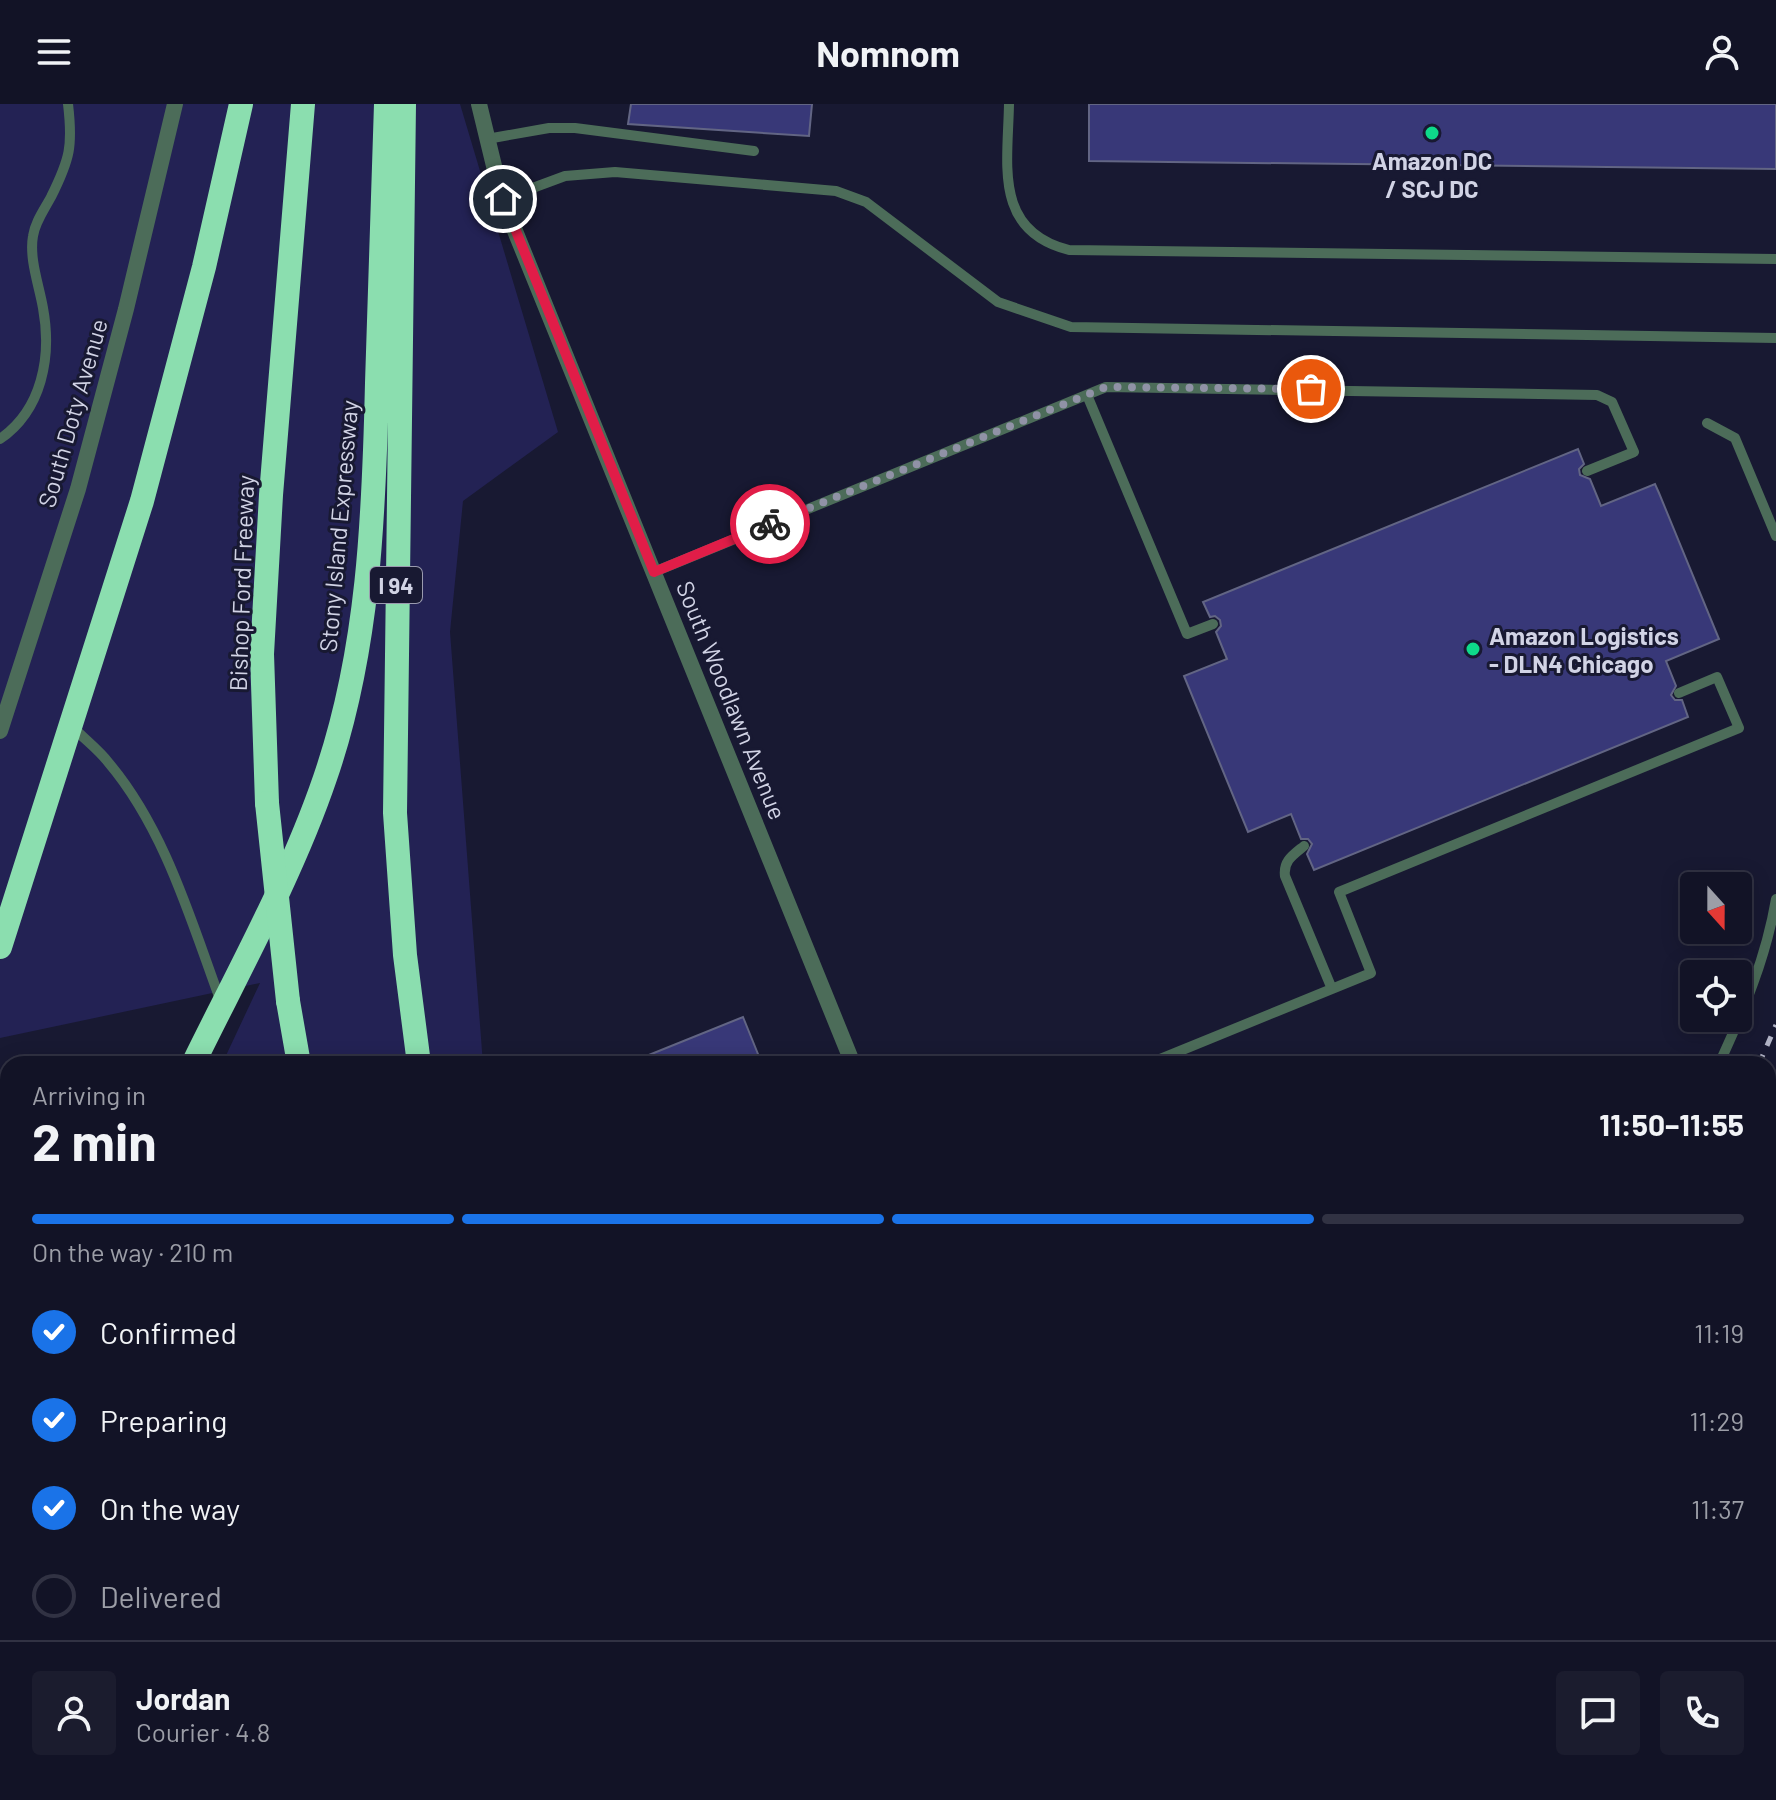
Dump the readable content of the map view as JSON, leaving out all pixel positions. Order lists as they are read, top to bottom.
{
  "streets": {
    "highway": ["Stony Island Expressway", "Bishop Ford Freeway", "I 94"],
    "street": ["South Doty Avenue", "South Woodlawn Avenue"]
  },
  "places": ["Amazon DC / SCJ DC", "Amazon Logistics - DLN4 Chicago"],
  "north": "bottom",
  "page": {
    "header": "Nomnom",
    "heading": ["2 min", "Arriving in", "11:50–11:55"],
    "panel": ["Jordan", "Courier · 4.8"],
    "bar": "On the way · 210 m",
    "list": [
      ["Confirmed", "11:19"],
      ["Preparing", "11:29"],
      ["On the way", "11:37"],
      "Delivered"
    ]
  }
}
